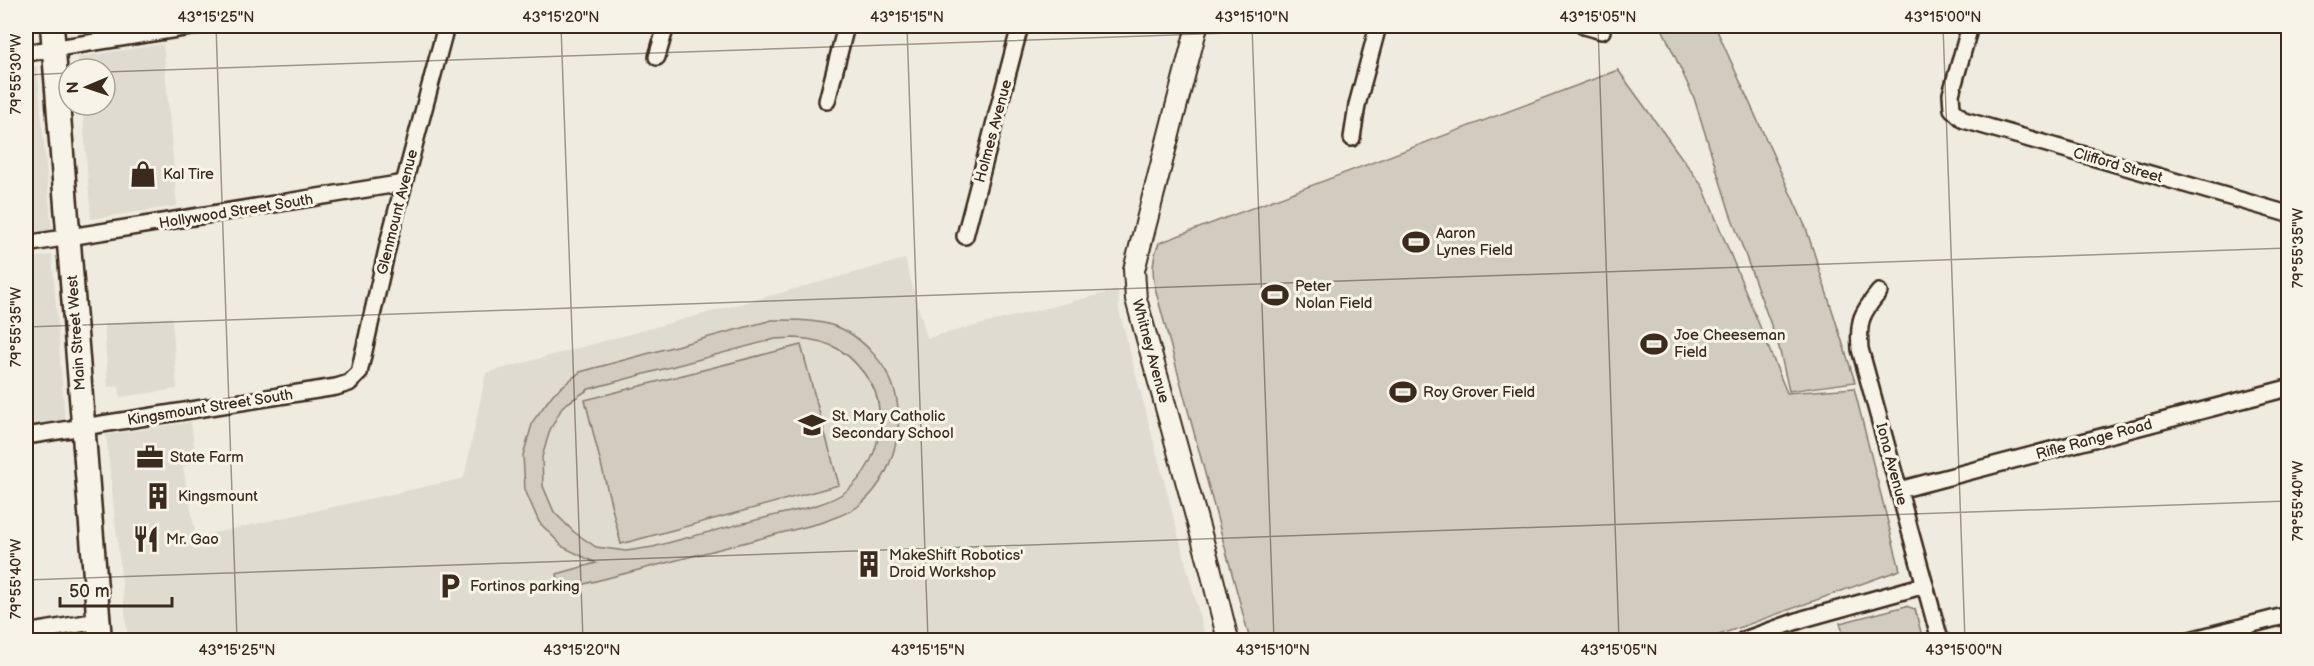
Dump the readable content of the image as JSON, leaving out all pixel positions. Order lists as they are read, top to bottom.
{
  "streets": {
    "main road": ["Main Street West"],
    "street": [
      "Holmes Avenue",
      "Clifford Street",
      "Hollywood Street South",
      "Glenmount Avenue",
      "Whitney Avenue",
      "Kingsmount Street South",
      "Rifle Range Road",
      "Iona Avenue"
    ]
  },
  "crossings": [
    ["Hollywood Street South", "Glenmount Avenue"],
    ["Hollywood Street South", "Main Street West"],
    ["Glenmount Avenue", "Kingsmount Street South"],
    ["Main Street West", "Kingsmount Street South"],
    ["Rifle Range Road", "Iona Avenue"]
  ],
  "places": {
    "shop": ["Kal Tire"],
    "sports": [
      "Aaron Lynes Field",
      "Peter Nolan Field",
      "Joe Cheeseman Field",
      "Roy Grover Field"
    ],
    "school or university": ["St. Mary Catholic Secondary School"],
    "office": ["State Farm"],
    "building": ["Kingsmount", "MakeShift Robotics' Droid Workshop"],
    "restaurant": ["Mr. Gao"],
    "parking": ["Fortinos parking"]
  },
  "scale_bar": "50 m",
  "north": "left",
  "coordinates": [
    "43°15'25\"N",
    "43°15'20\"N",
    "43°15'15\"N",
    "43°15'10\"N",
    "43°15'05\"N",
    "43°15'00\"N",
    "79°55'30\"W",
    "79°55'35\"W",
    "79°55'40\"W"
  ]
}
